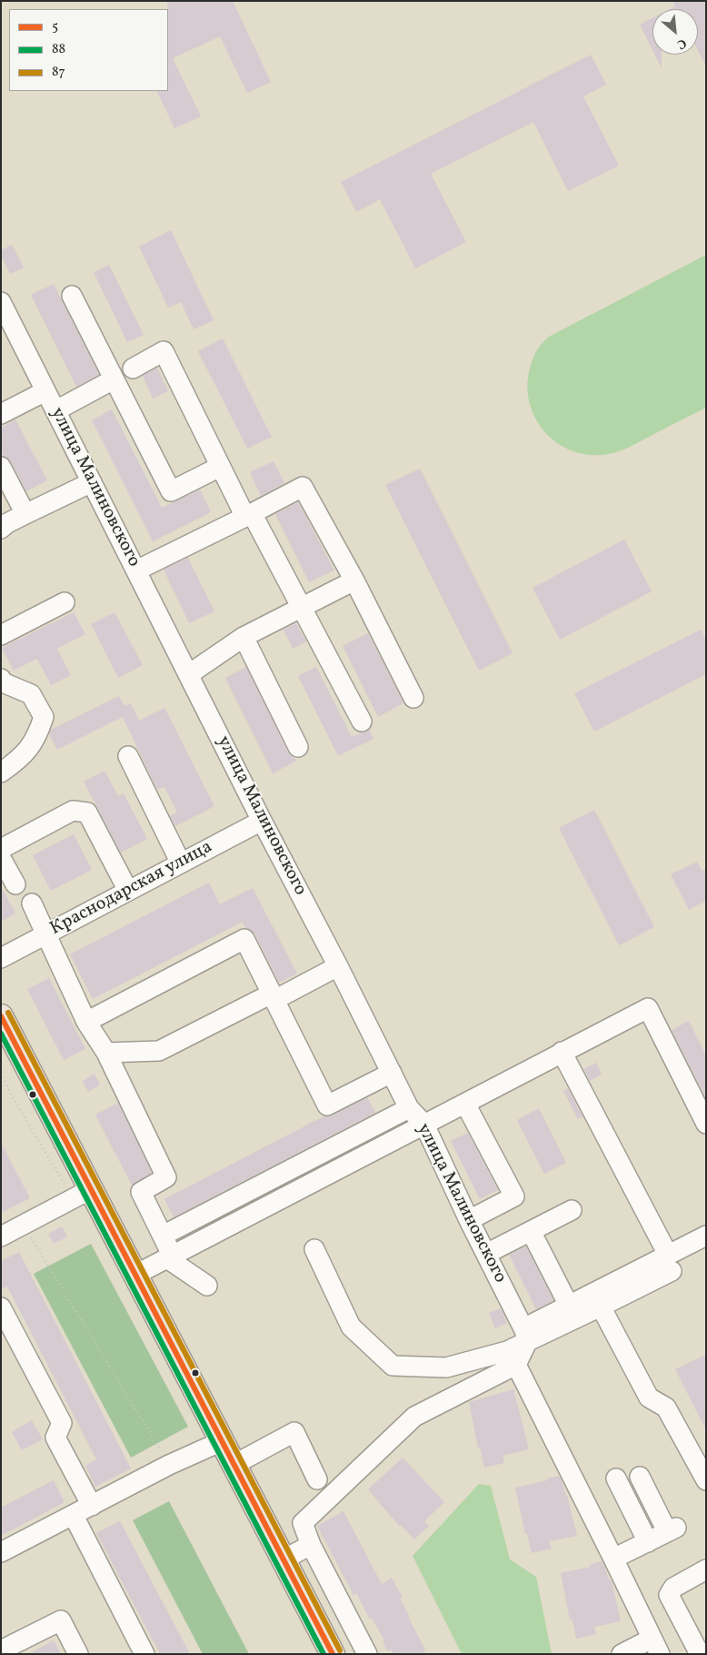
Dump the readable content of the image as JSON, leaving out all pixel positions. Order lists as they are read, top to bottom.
{
  "streets": {
    "street": ["улица Малиновского", "Краснодарская улица"]
  },
  "crossings": [
    ["улица Малиновского", "Краснодарская улица"]
  ],
  "lines": ["transit line 87", "transit line 5", "transit line 88"],
  "legend": ["5", "88", "87"],
  "north": "bottom right"
}
